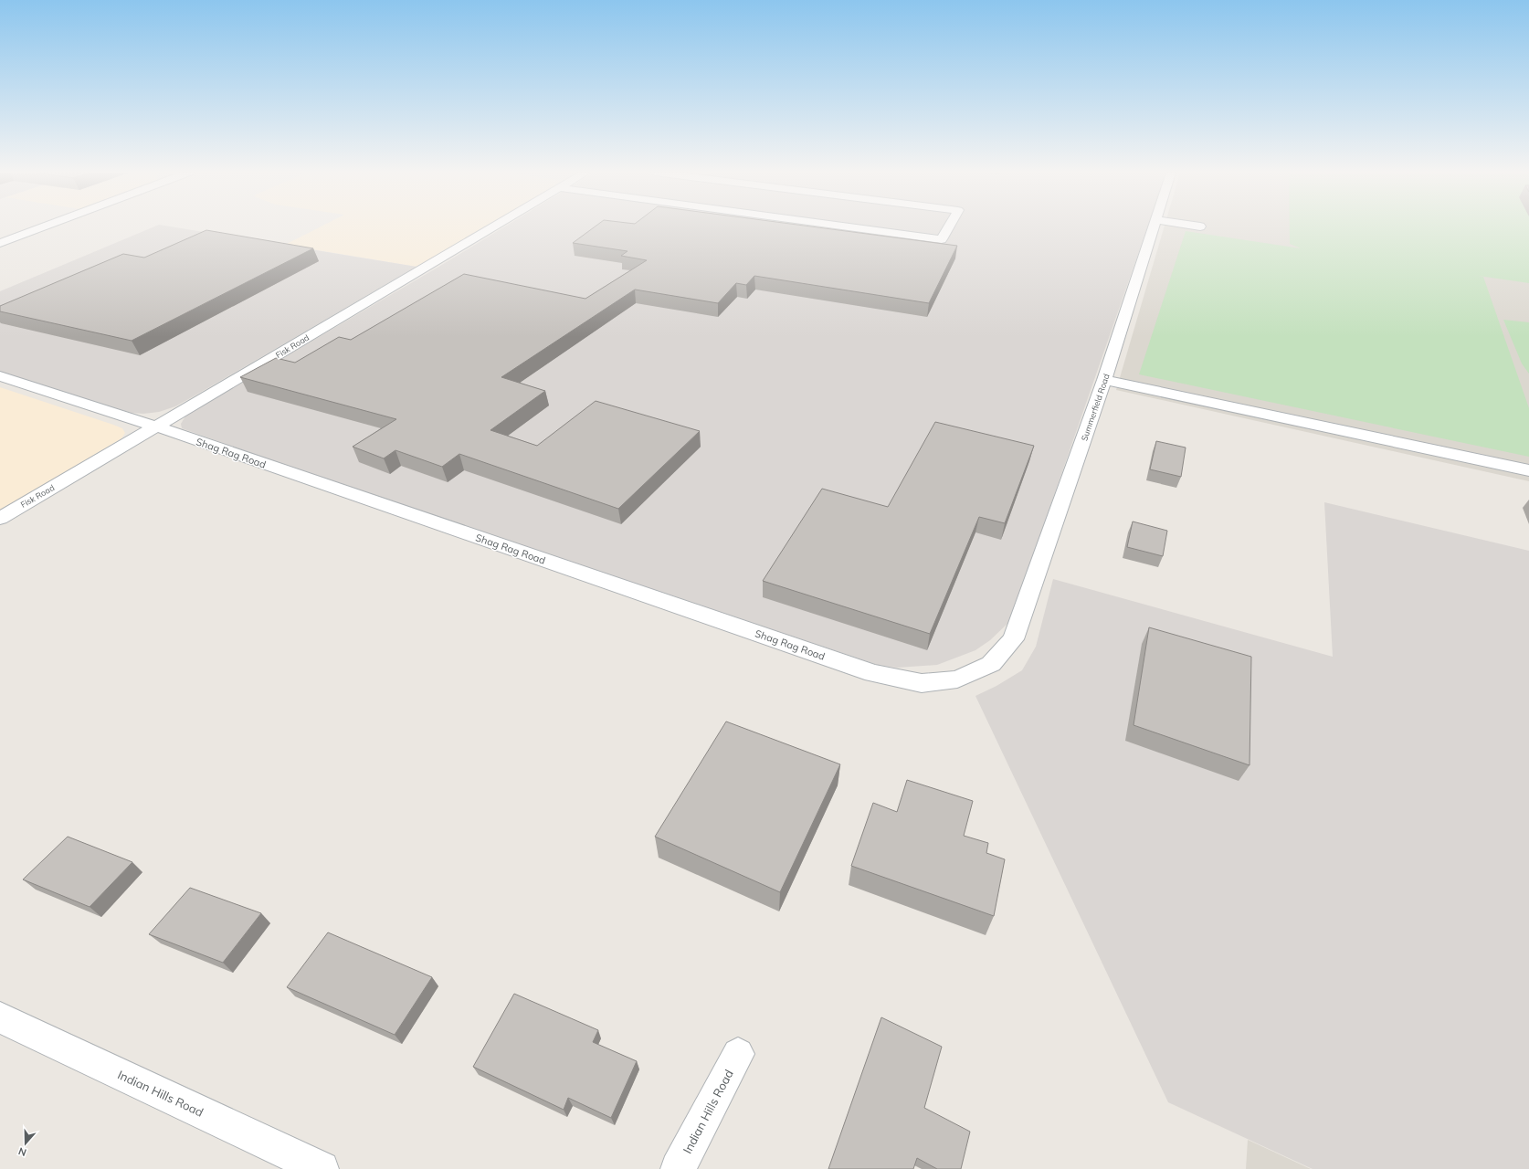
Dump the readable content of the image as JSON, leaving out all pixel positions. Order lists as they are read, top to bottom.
{
  "streets": {
    "street": [
      "Fisk Road",
      "Summerfield Road",
      "Shag Rag Road",
      "Indian Hills Road"
    ]
  },
  "crossings": [
    ["Fisk Road", "Shag Rag Road"],
    ["Summerfield Road", "Shag Rag Road"]
  ],
  "north": "bottom"
}
